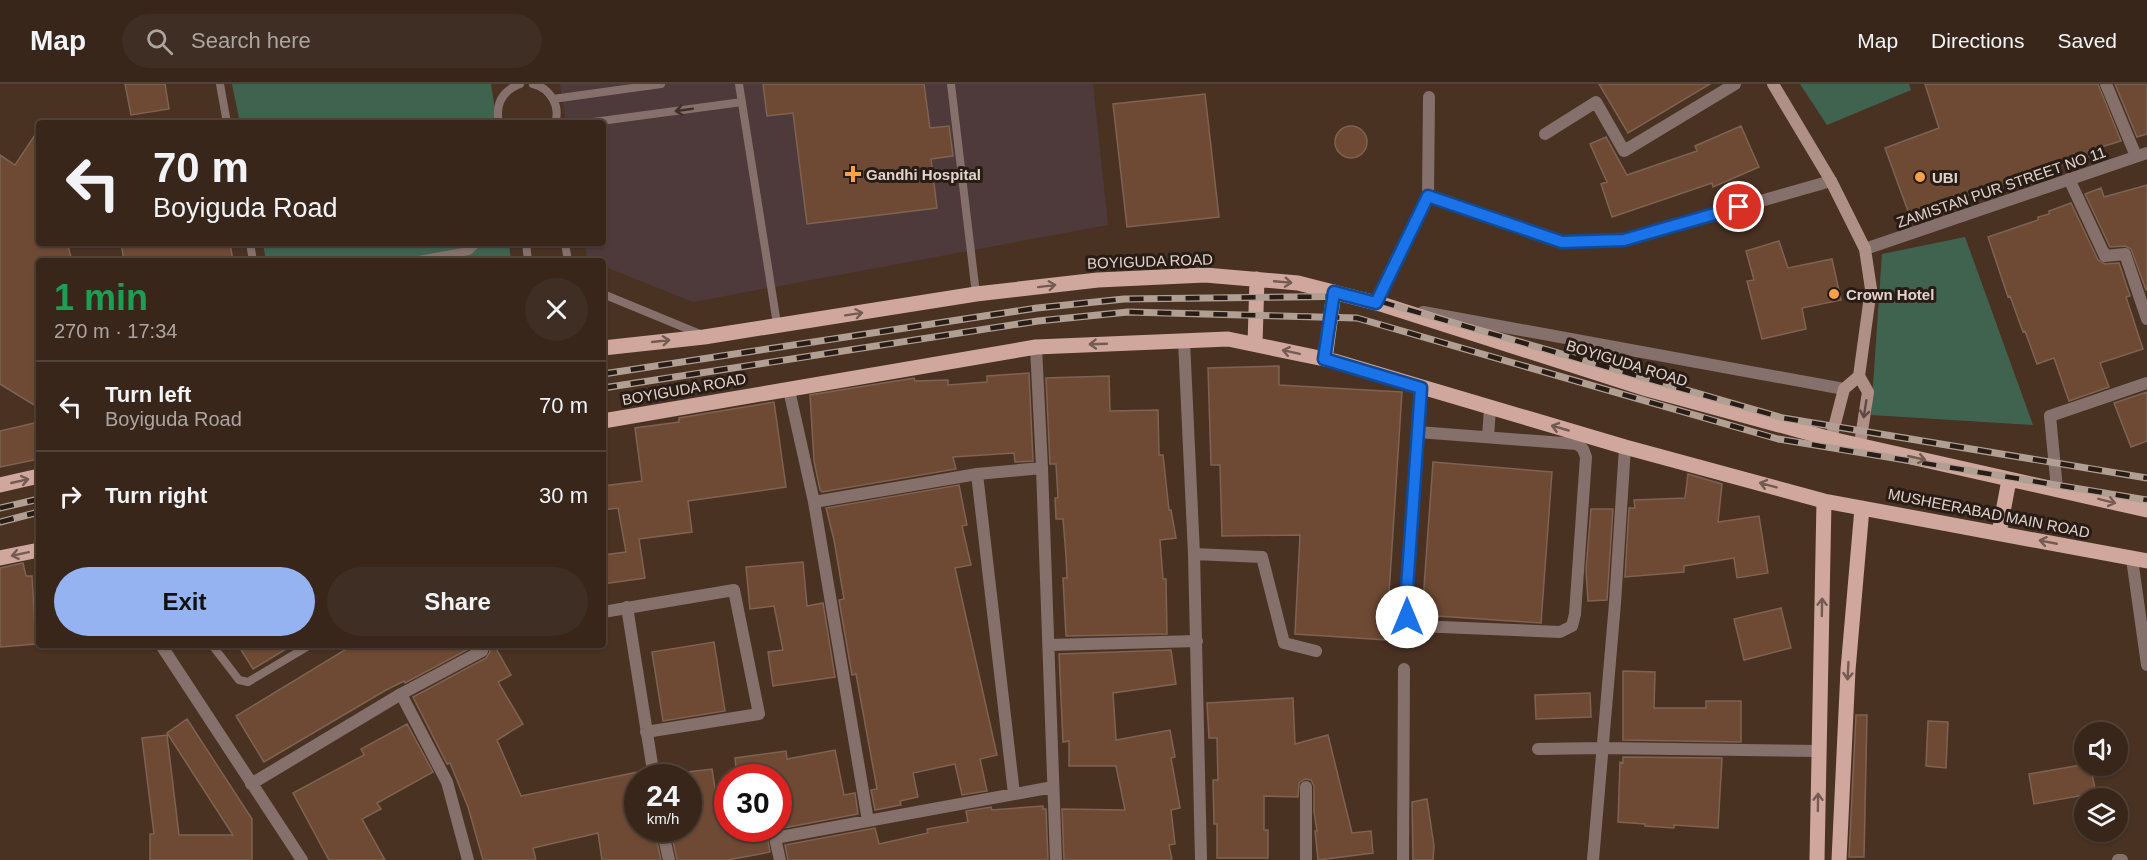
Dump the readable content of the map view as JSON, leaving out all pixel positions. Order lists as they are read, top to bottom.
{
  "streets": {
    "main road": ["BOYIGUDA ROAD", "MUSHEERABAD MAIN ROAD"],
    "street": ["ZAMISTAN PUR STREET NO 11"]
  },
  "crossings": [
    ["BOYIGUDA ROAD", "MUSHEERABAD MAIN ROAD"]
  ],
  "places": {
    "health": ["Gandhi Hospital"],
    "other": ["UBI", "Crown Hotel"]
  },
  "page": {
    "header": "Map",
    "search": "Search here",
    "nav": ["Map", "Directions", "Saved"],
    "turn": ["70 m", "Boyiguda Road"],
    "heading": ["1 min", "270 m · 17:34"],
    "list": [
      {
        "name": "Turn left",
        "note": "Boyiguda Road",
        "value": "70 m"
      },
      {
        "name": "Turn right",
        "value": "30 m"
      }
    ],
    "buttons": ["Exit", "Share"],
    "speed": "24 km/h",
    "limit": "30"
  }
}
